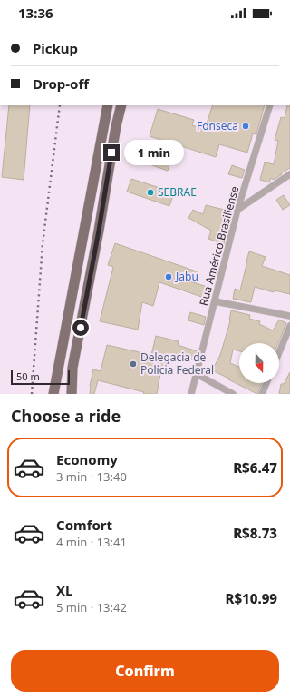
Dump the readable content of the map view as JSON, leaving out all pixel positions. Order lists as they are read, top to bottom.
{
  "streets": {
    "street": ["Rua Américo Brasiliense"]
  },
  "places": [
    "Fonseca",
    "SEBRAE",
    "Jabu",
    "Delegacia de Polícia Federal"
  ],
  "scale_bar": "50 m",
  "north": "bottom",
  "page": {
    "status": "13:36",
    "banner": ["Pickup", "Drop-off"],
    "bubble": "1 min",
    "scale": "50 m",
    "heading": "Choose a ride",
    "list": [
      {
        "name": "Economy",
        "note": "3 min · 13:40",
        "value": "R$6.47"
      },
      {
        "name": "Comfort",
        "note": "4 min · 13:41",
        "value": "R$8.73"
      },
      {
        "name": "XL",
        "note": "5 min · 13:42",
        "value": "R$10.99"
      }
    ],
    "buttons": "Confirm"
  }
}
